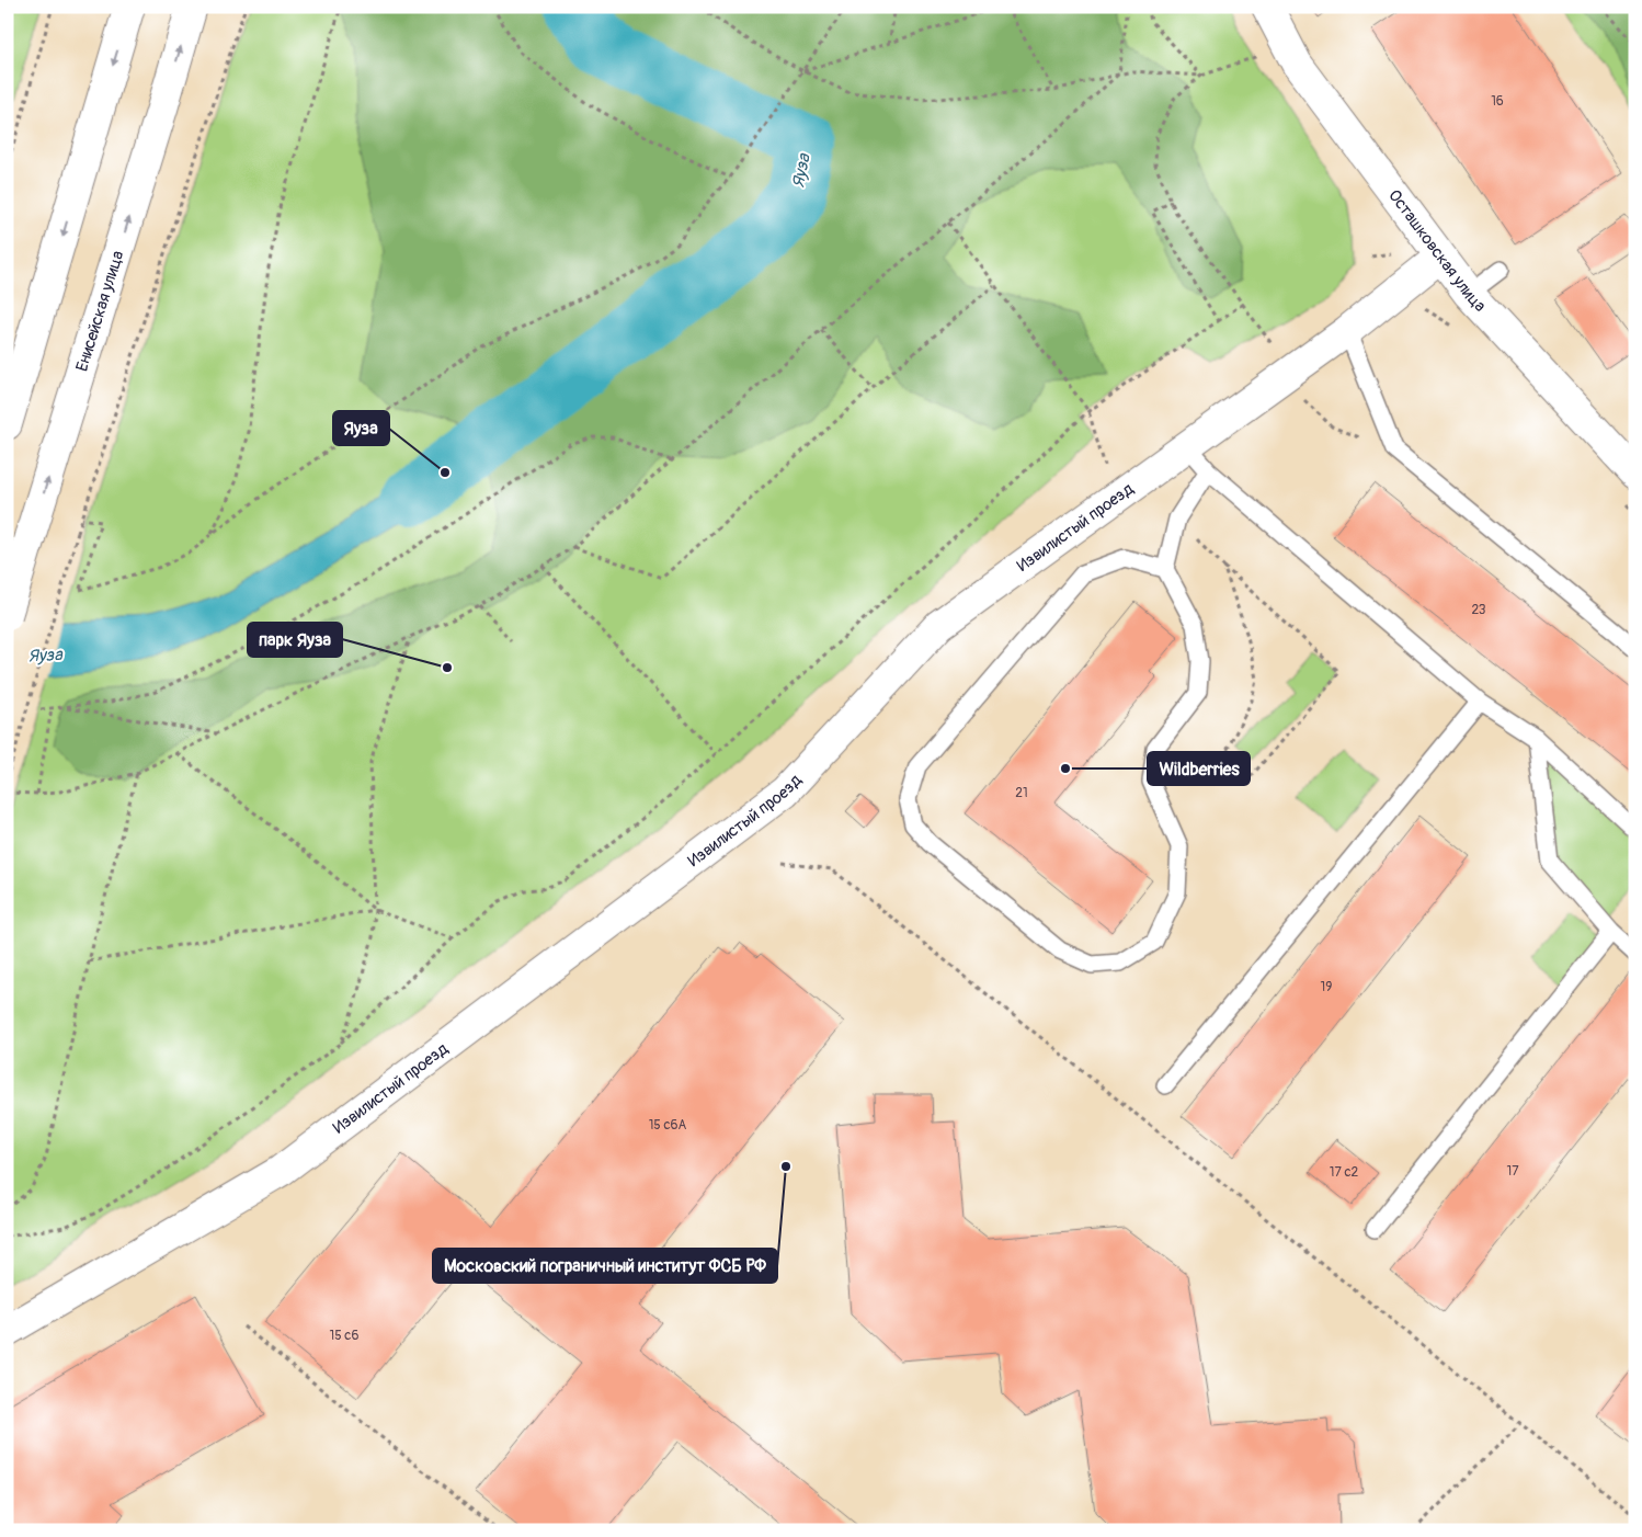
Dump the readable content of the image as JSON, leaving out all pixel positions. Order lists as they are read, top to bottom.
{
  "streets": {
    "street": ["Осташковская улица", "Енисейская улица", "Извилистый проезд"]
  },
  "crossings": [
    ["Осташковская улица", "Извилистый проезд"]
  ],
  "water": ["Яуза"],
  "places": [
    "Яуза",
    "парк Яуза",
    "Wildberries",
    "Московский пограничный институт ФСБ РФ"
  ],
  "house_numbers": [
    "16",
    "23",
    "21",
    "19",
    "15 с6А",
    "17",
    "17 с2",
    "15 с6"
  ]
}
